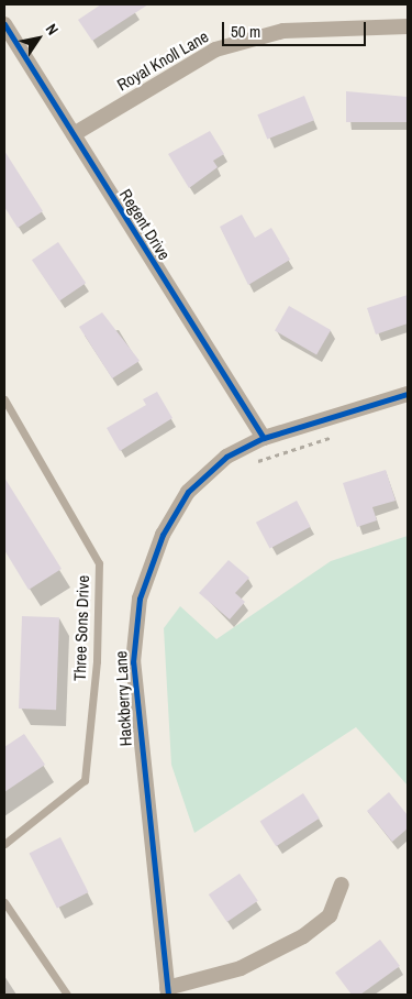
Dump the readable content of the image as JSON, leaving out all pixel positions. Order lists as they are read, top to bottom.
{
  "streets": {
    "street": ["Royal Knoll Lane", "Regent Drive", "Hackberry Lane"],
    "lane": ["Three Sons Drive"]
  },
  "crossings": [
    ["Royal Knoll Lane", "Regent Drive"],
    ["Regent Drive", "Hackberry Lane"]
  ],
  "scale_bar": "50 m",
  "north": "top right"
}
